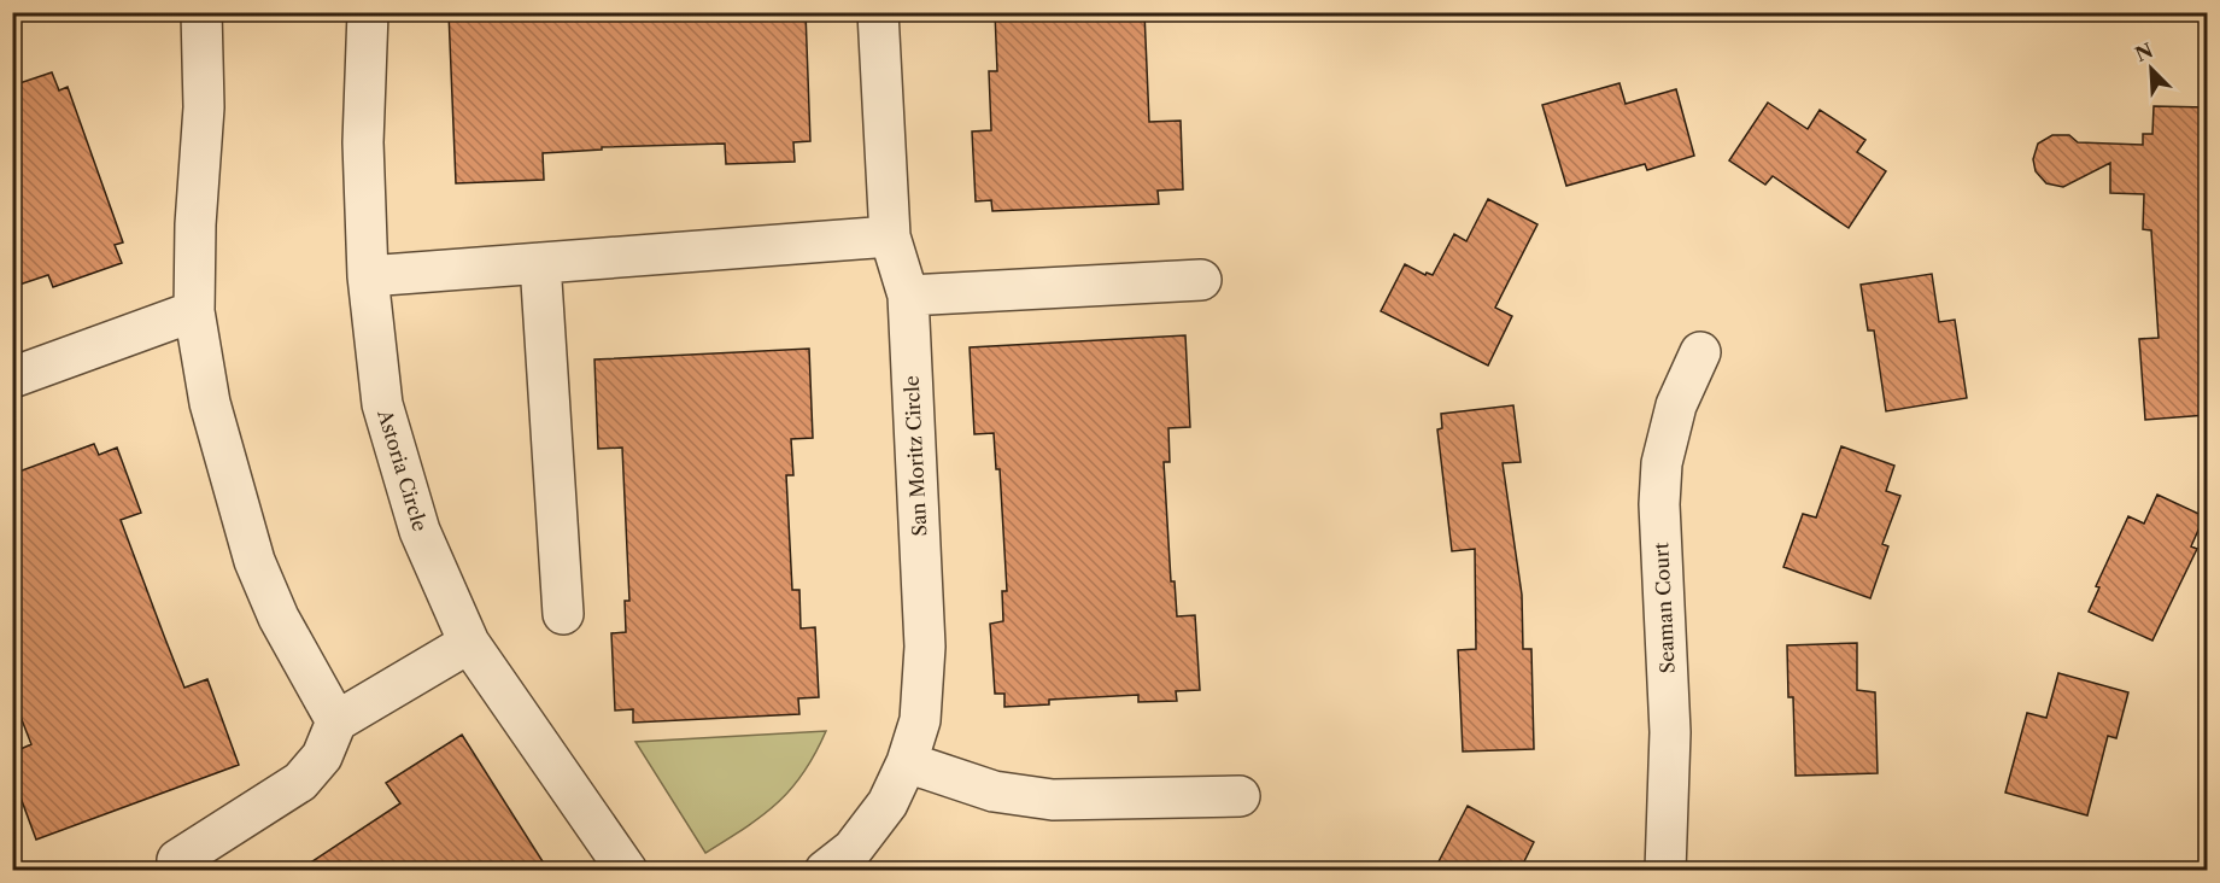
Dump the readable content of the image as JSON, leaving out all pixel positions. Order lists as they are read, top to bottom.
{
  "streets": {
    "street": ["San Moritz Circle", "Astoria Circle", "Seaman Court"]
  },
  "north": "top left"
}
